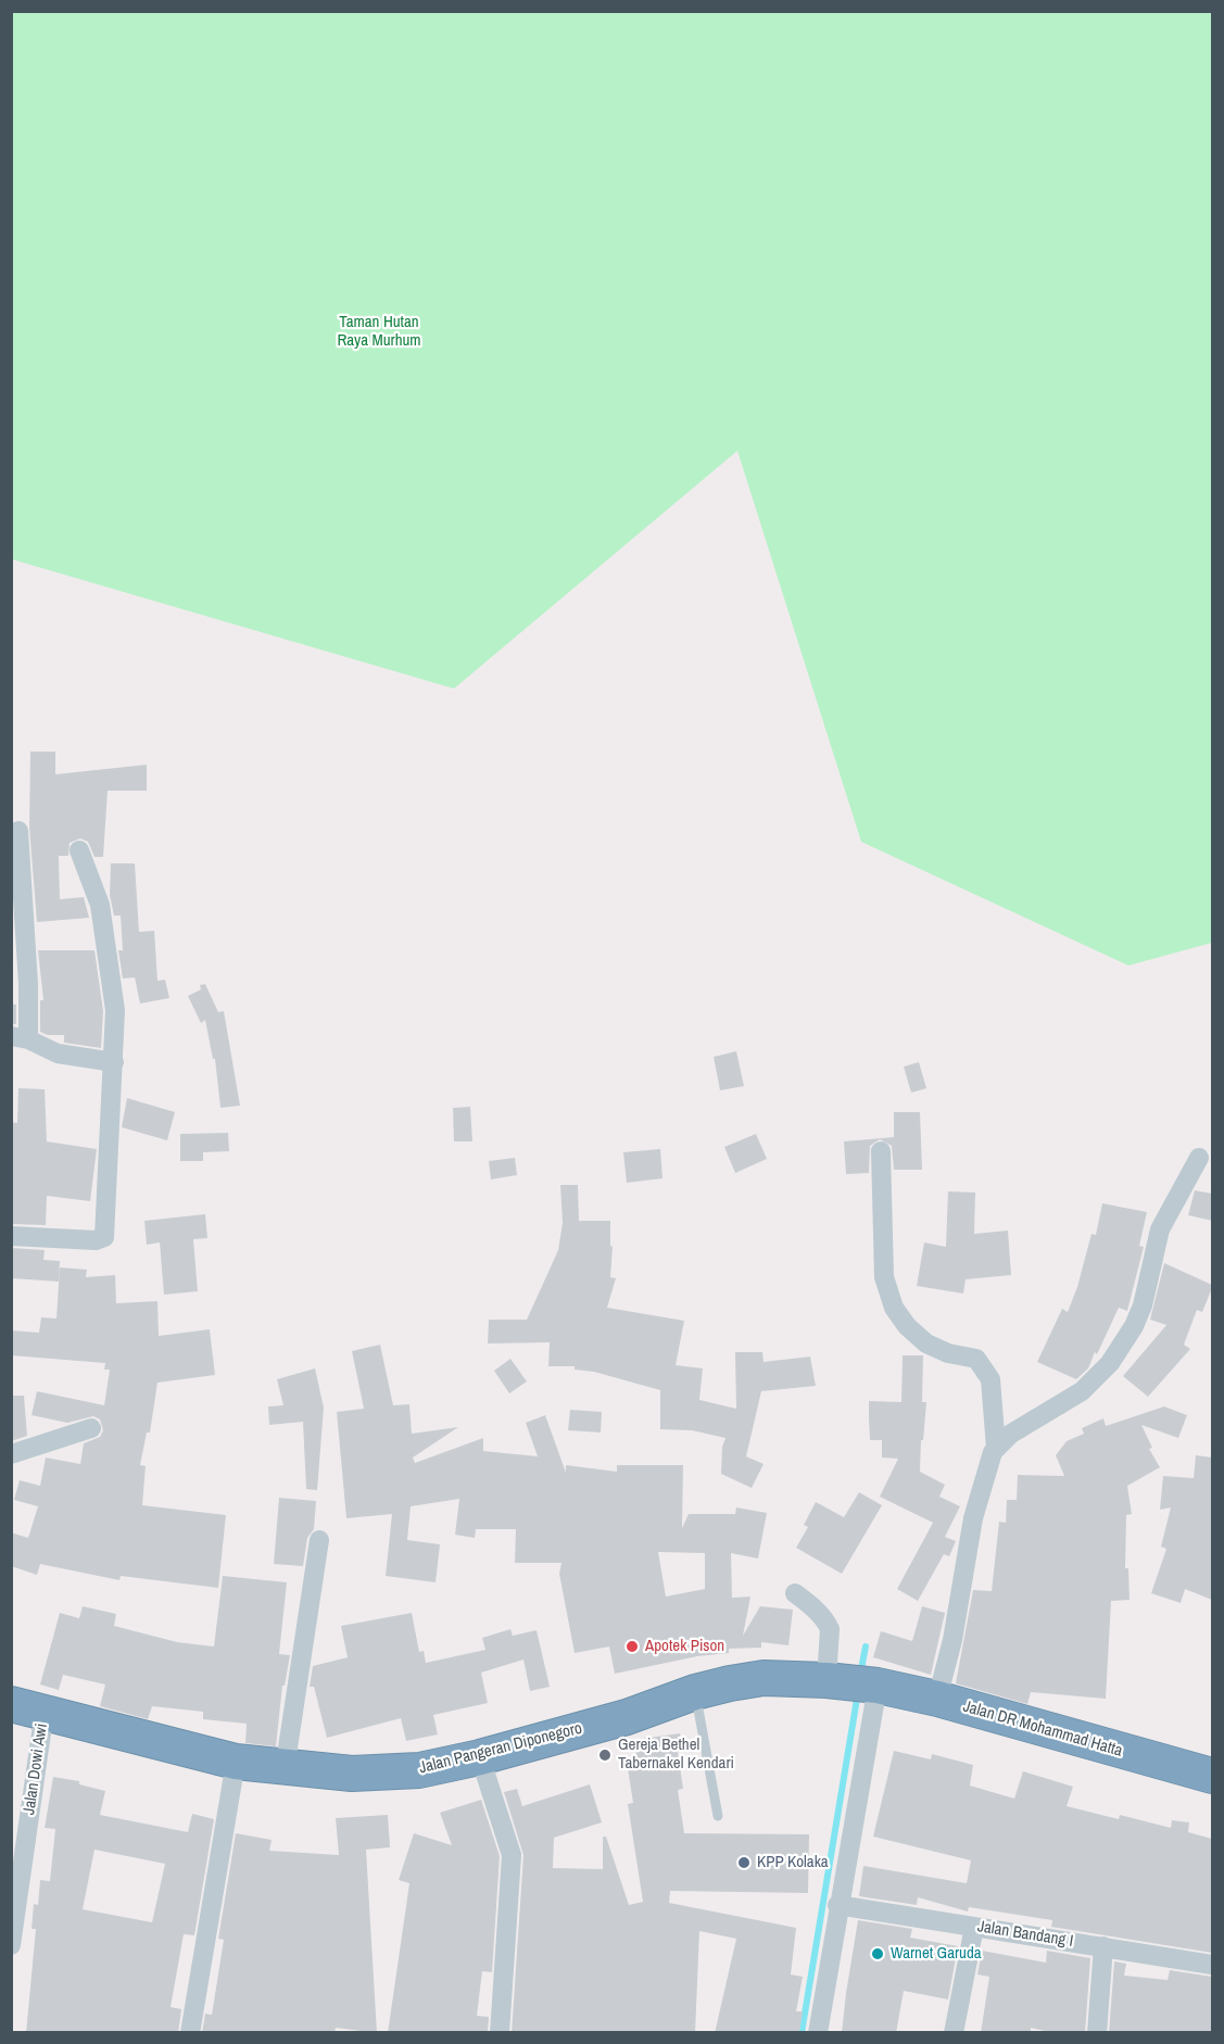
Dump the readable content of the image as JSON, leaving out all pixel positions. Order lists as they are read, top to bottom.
{
  "streets": {
    "highway": ["Jalan DR Mohammad Hatta", "Jalan Pangeran Diponegoro"],
    "street": ["Jalan Dowi Awi", "Jalan Bandang I"]
  },
  "crossings": [
    ["Jalan DR Mohammad Hatta", "Jalan Pangeran Diponegoro"],
    ["Jalan Pangeran Diponegoro", "Jalan Dowi Awi"]
  ],
  "parks": ["Taman Hutan Raya Murhum"],
  "places": [
    "Apotek Pison",
    "Gereja Bethel Tabernakel Kendari",
    "KPP Kolaka",
    "Warnet Garuda"
  ]
}
